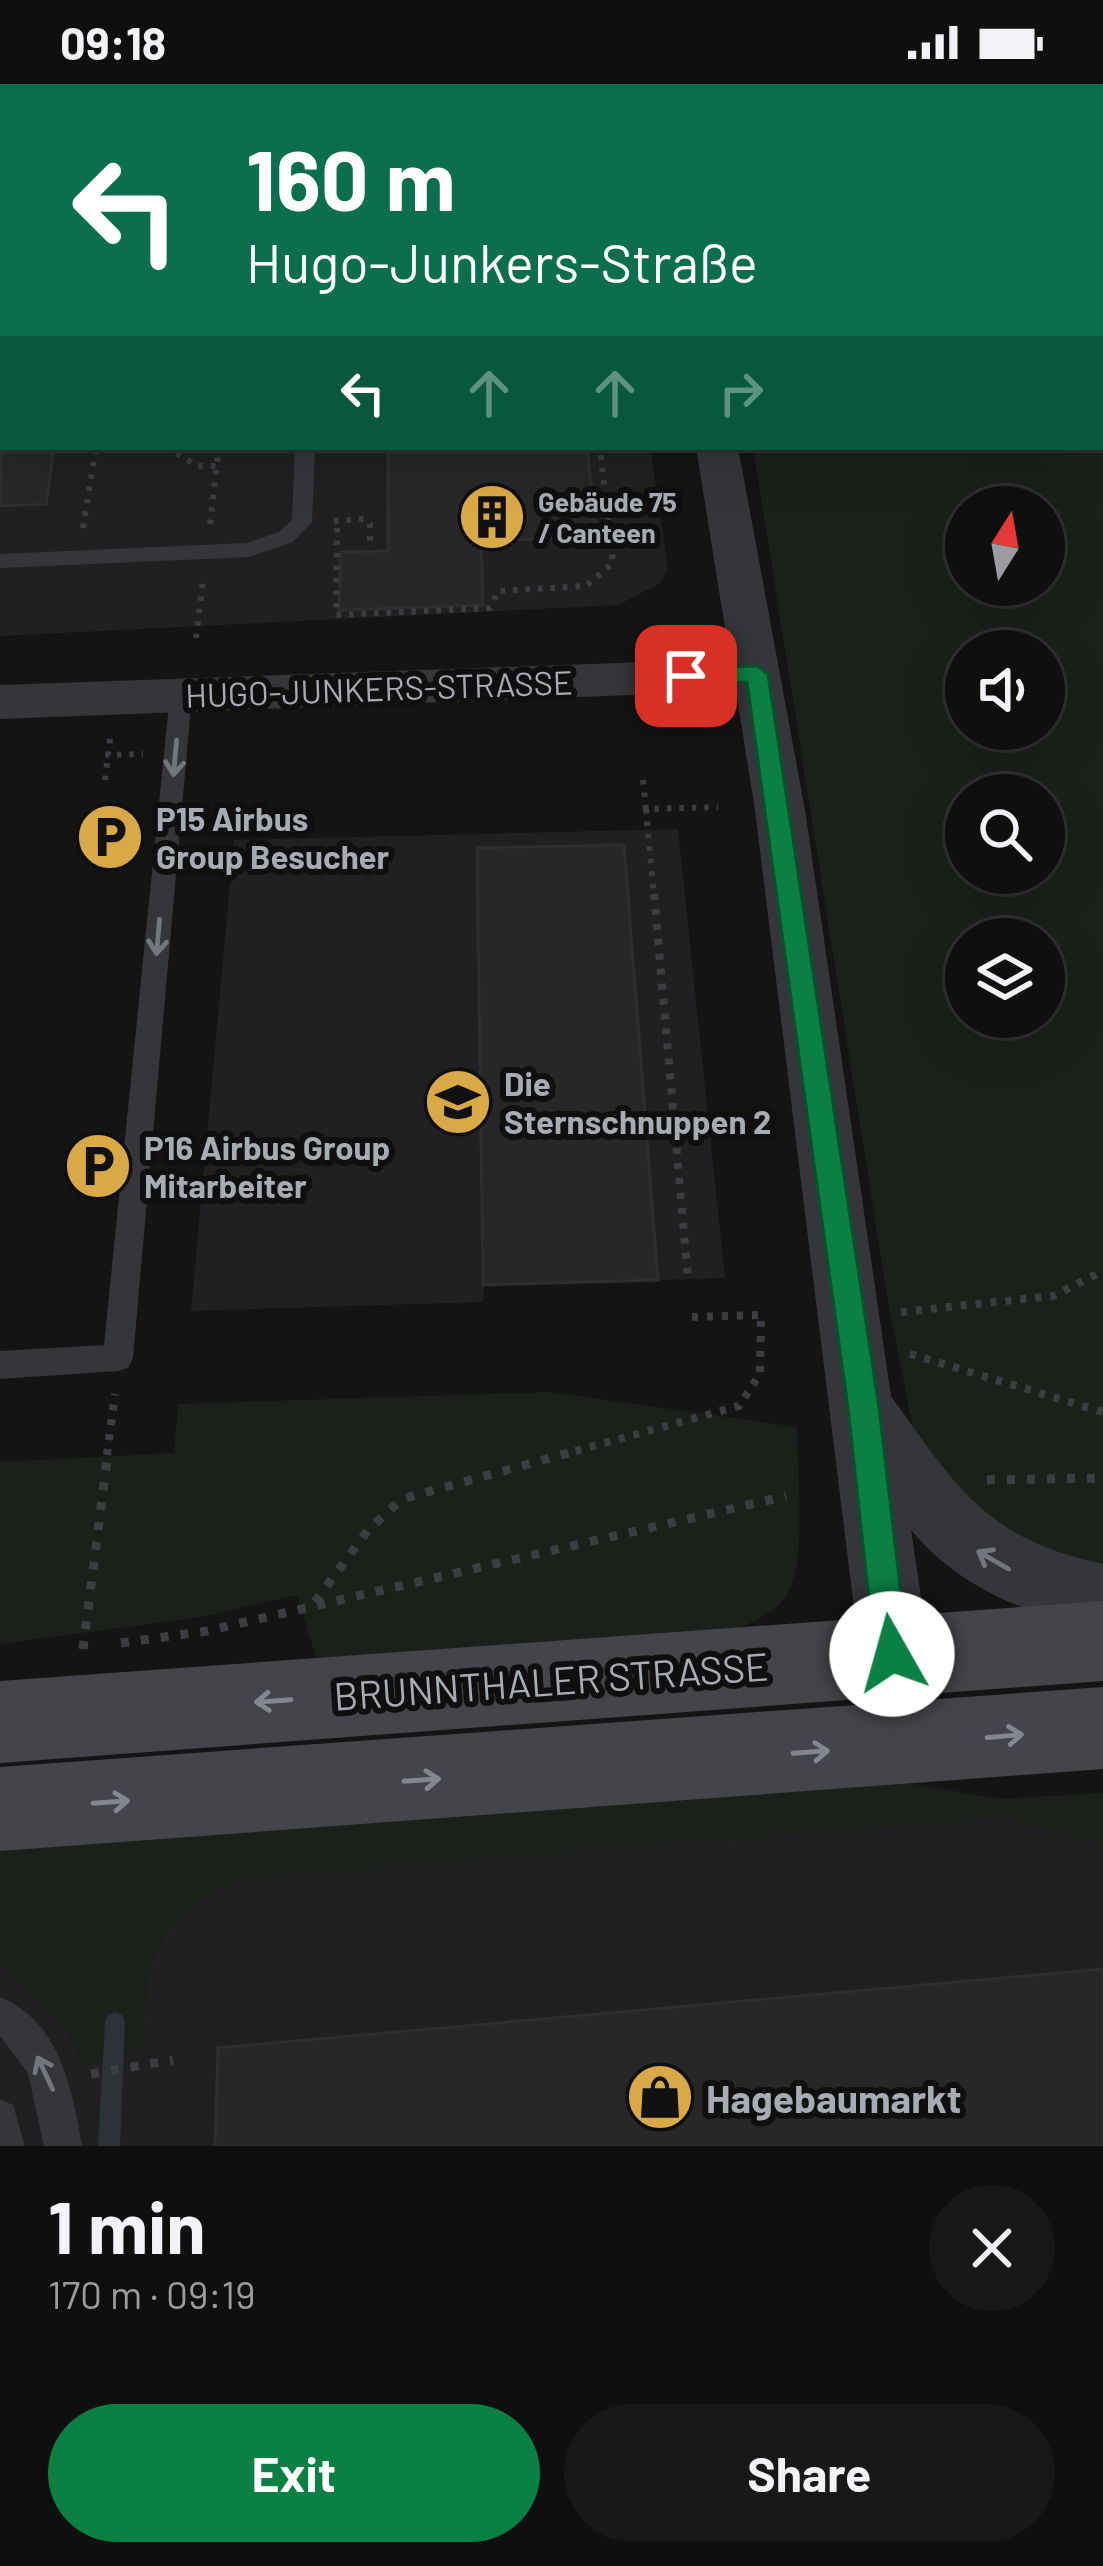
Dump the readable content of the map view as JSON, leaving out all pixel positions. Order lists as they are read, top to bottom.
{
  "streets": {
    "main road": ["BRUNNTHALER STRASSE"],
    "street": ["HUGO-JUNKERS-STRASSE"]
  },
  "places": {
    "building": ["Gebäude 75 / Canteen"],
    "parking": ["P15 Airbus Group Besucher", "P16 Airbus Group Mitarbeiter"],
    "school or university": ["Die Sternschnuppen 2"],
    "shop": ["Hagebaumarkt"]
  },
  "north": "top",
  "page": {
    "status": "09:18",
    "turn": ["160 m", "Hugo-Junkers-Straße"],
    "heading": ["1 min", "170 m · 09:19"],
    "buttons": ["Exit", "Share"]
  }
}
